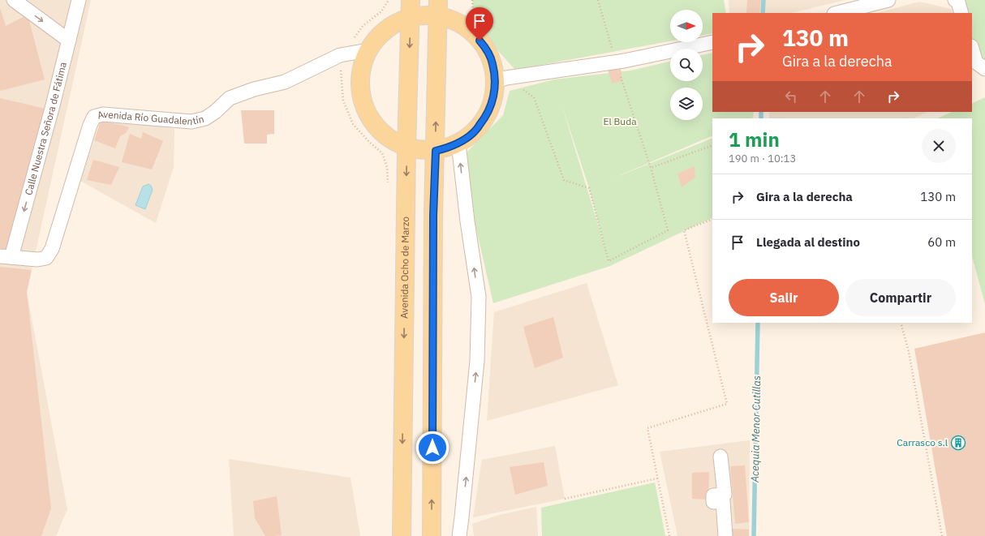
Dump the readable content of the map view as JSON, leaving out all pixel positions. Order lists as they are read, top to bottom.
{
  "streets": {
    "main road": ["Avenida Ocho de Marzo"],
    "street": ["Avenida Río Guadalentín", "Calle Nuestra Señora de Fátima"]
  },
  "crossings": [
    ["Avenida Río Guadalentín", "Calle Nuestra Señora de Fátima"]
  ],
  "one_way": ["Calle Nuestra Señora de Fátima"],
  "water": ["Acequia Menor Cutillas"],
  "parks": ["El Buda"],
  "places": {
    "building": ["Carrasco s.l"]
  },
  "north": "right",
  "page": {
    "turn": ["130 m", "Gira a la derecha"],
    "heading": ["1 min", "190 m · 10:13"],
    "list": [
      {
        "name": "Gira a la derecha",
        "value": "130 m"
      },
      {
        "name": "Llegada al destino",
        "value": "60 m"
      }
    ],
    "buttons": ["Salir", "Compartir"]
  }
}
